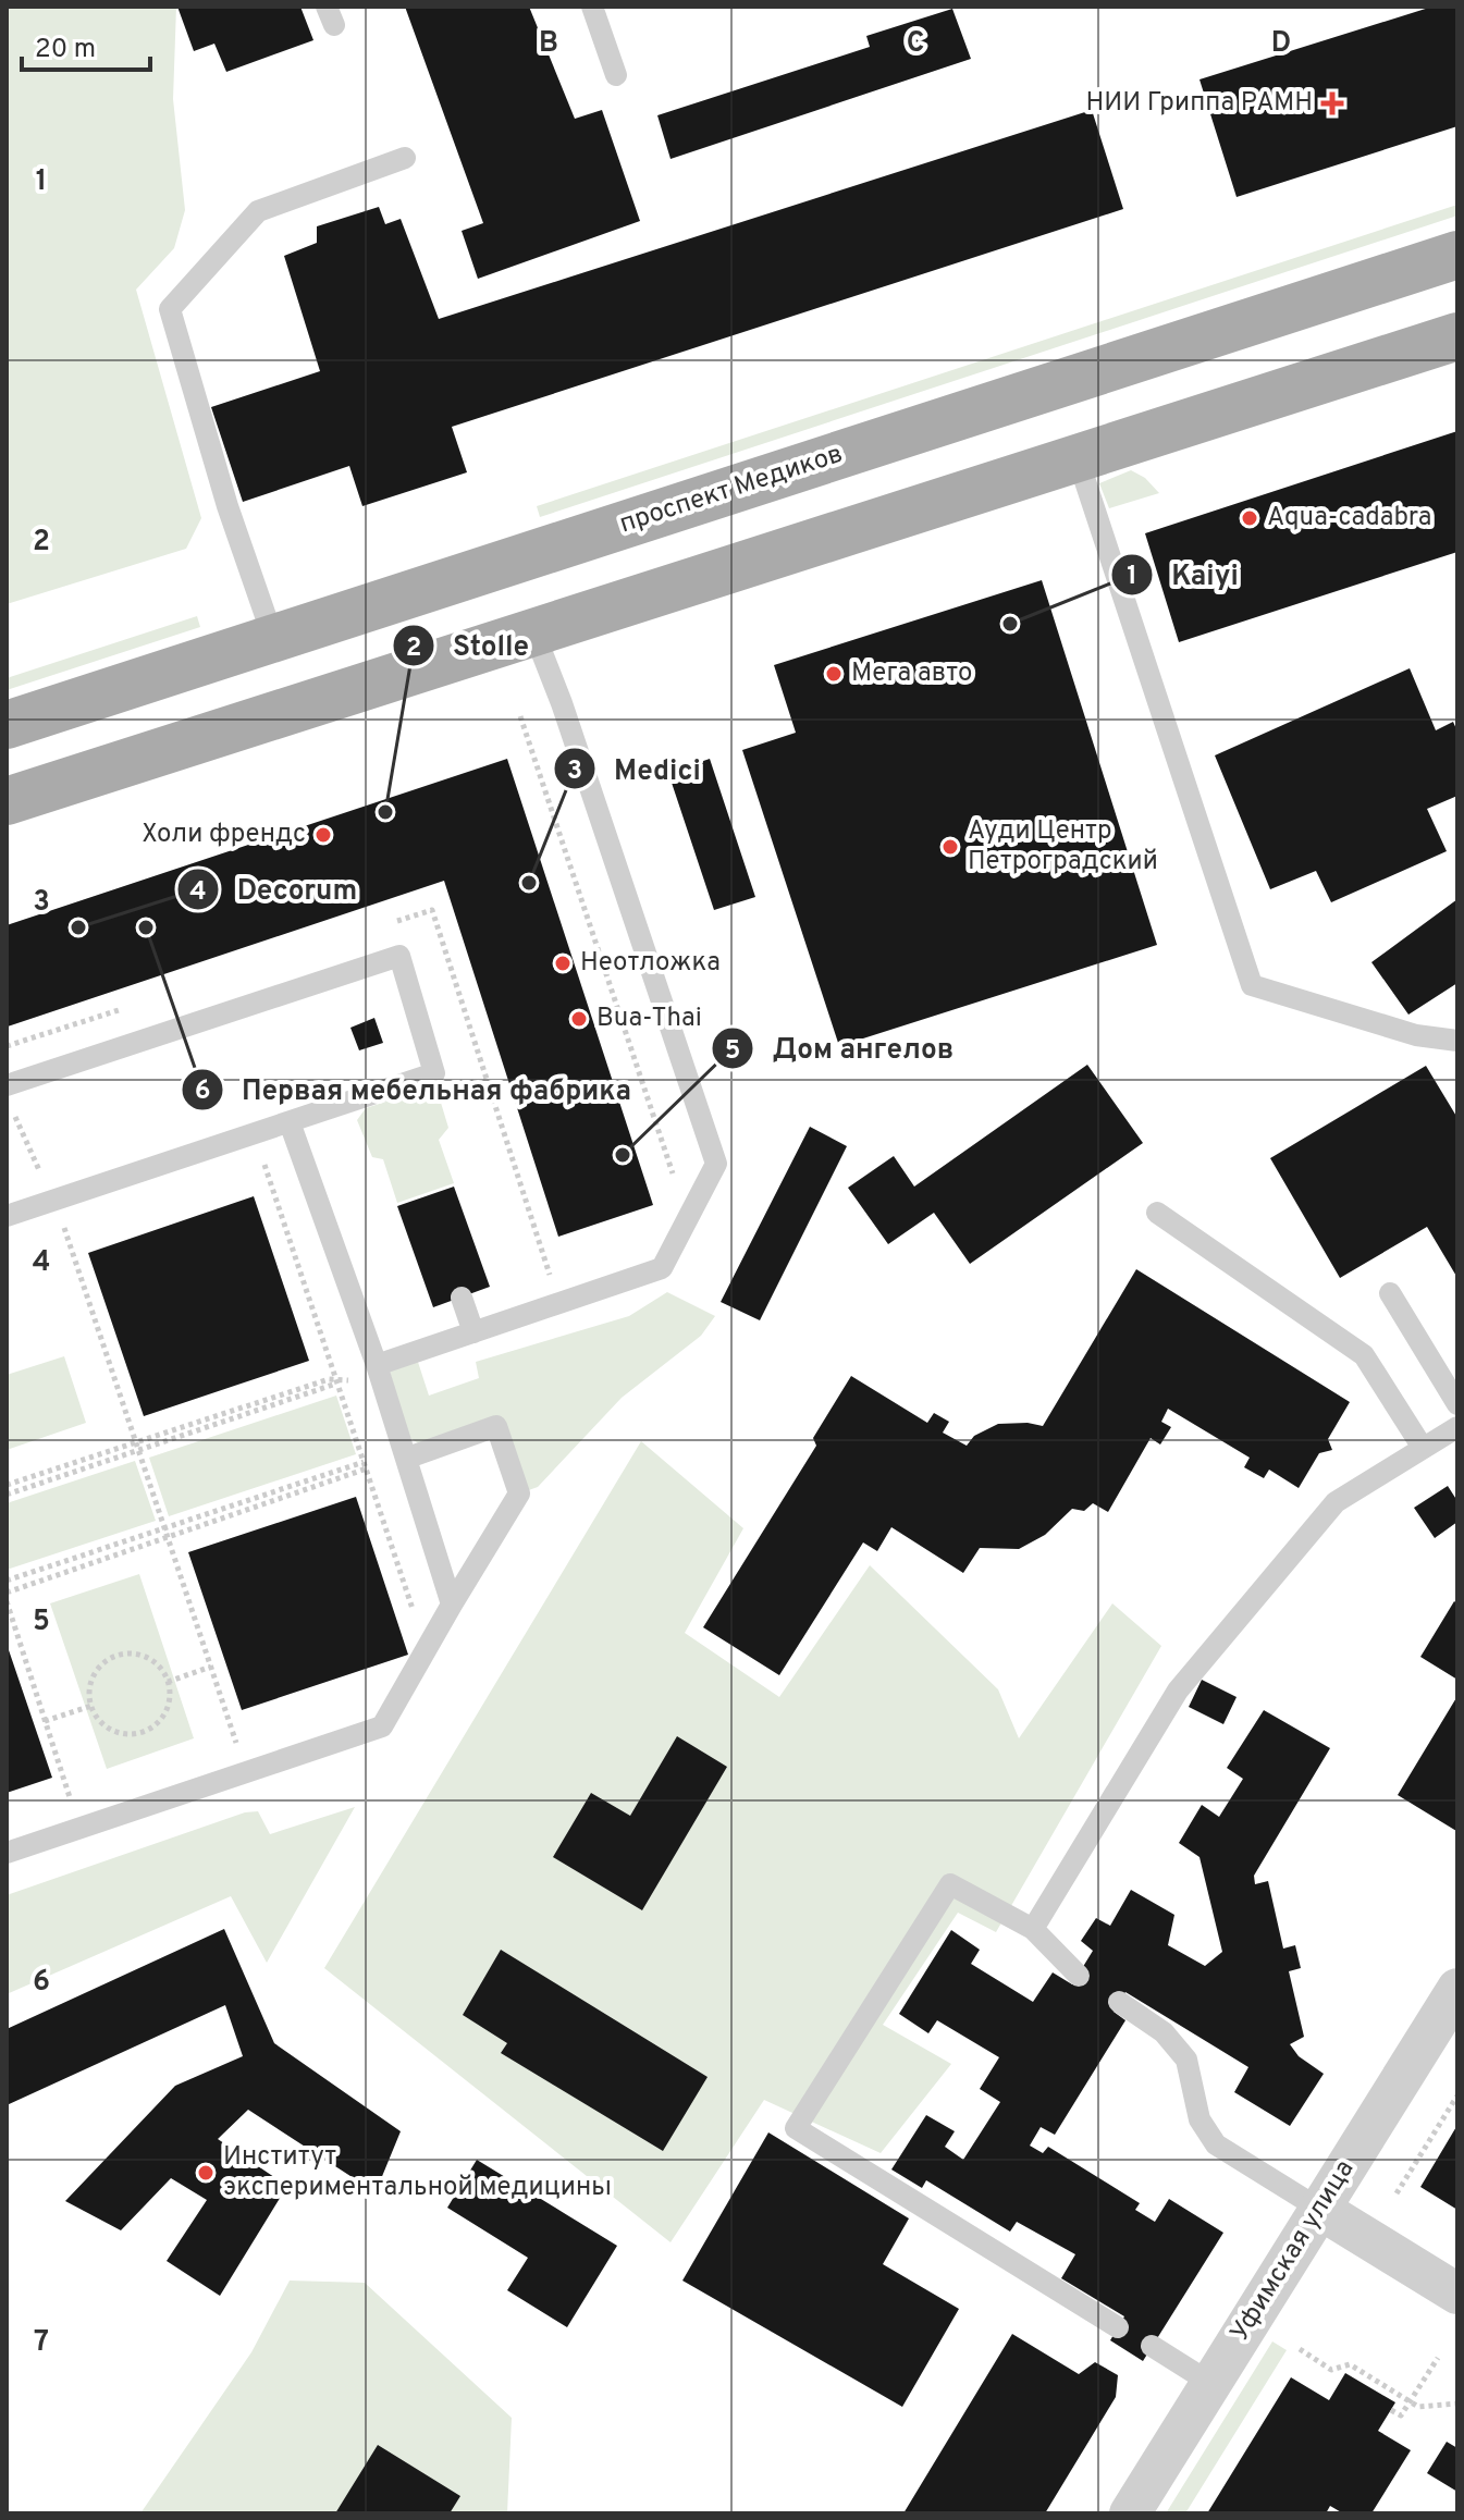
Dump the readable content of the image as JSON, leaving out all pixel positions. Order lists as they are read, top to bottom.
{
  "streets": {
    "main road": ["проспект Медиков"],
    "street": ["Уфимская улица"]
  },
  "places": {
    "health": ["НИИ Гриппа РАМН"],
    "other": [
      "Aqua-cadabra",
      "Kaiyi",
      "Мега авто",
      "Stolle",
      "Холи френдс",
      "Ауди Центр Петроградский",
      "Medici",
      "Decorum",
      "Первая мебельная фабрика",
      "Неотложка",
      "Bua-Thai",
      "Дом ангелов",
      "Институт экспериментальной медицины"
    ]
  },
  "scale_bar": "20 m",
  "grid": {
    "columns": ["B", "C", "D"],
    "rows": [
      "1",
      "2",
      "3",
      "4",
      "5",
      "6",
      "7"
    ]
  }
}
